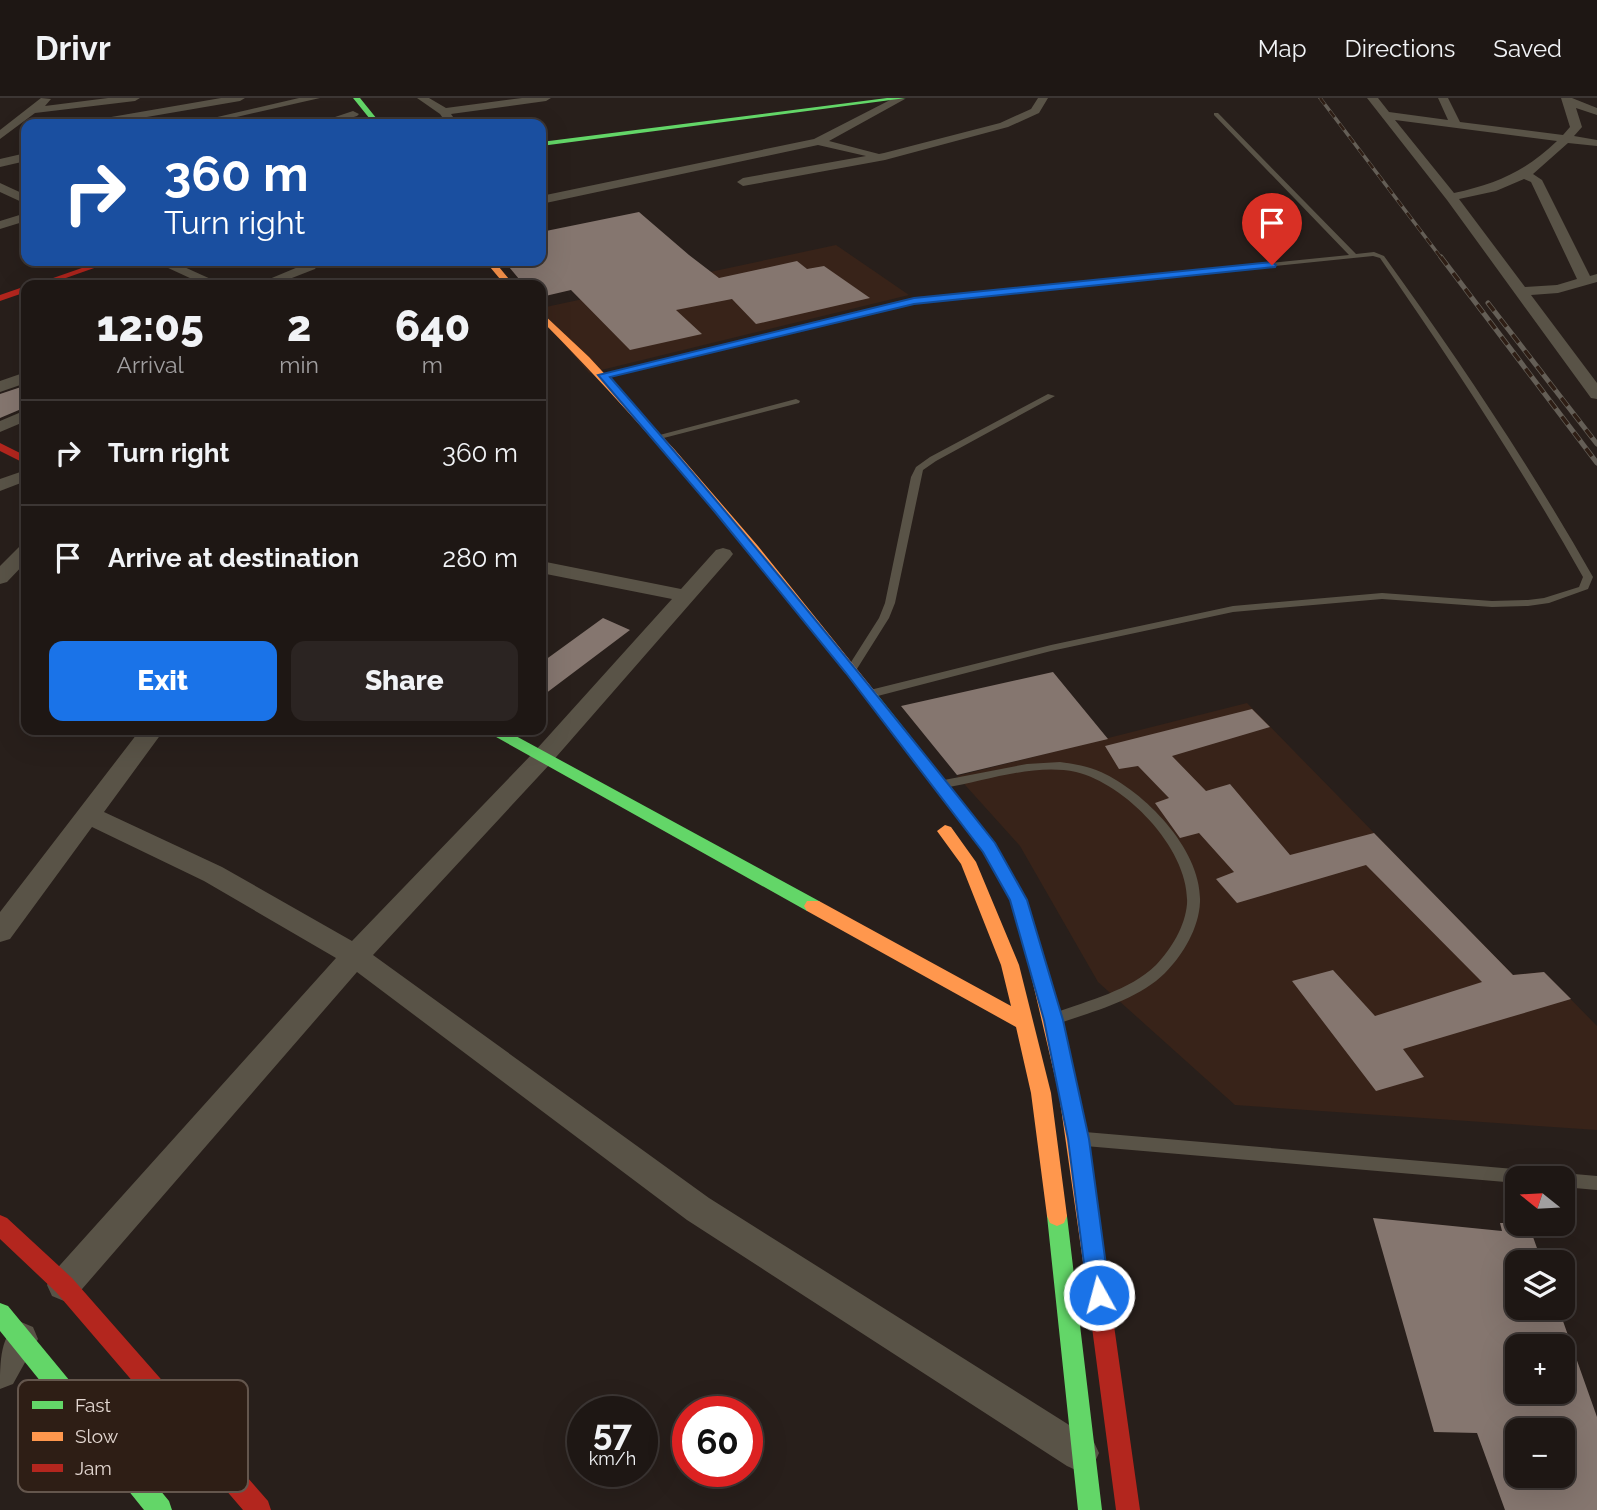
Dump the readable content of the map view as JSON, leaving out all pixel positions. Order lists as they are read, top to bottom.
{
  "legend": ["Fast", "Slow", "Jam"],
  "north": "left",
  "page": {
    "header": "Drivr",
    "nav": ["Map", "Directions", "Saved"],
    "turn": ["360 m", "Turn right"],
    "eta": [
      "12:05",
      "Arrival",
      "2",
      "min",
      "640",
      "m"
    ],
    "list": [
      {
        "name": "Turn right",
        "value": "360 m"
      },
      {
        "name": "Arrive at destination",
        "value": "280 m"
      }
    ],
    "buttons": ["Exit", "Share"],
    "map_buttons": ["+", "−"],
    "speed": "57 km/h",
    "limit": "60"
  }
}
